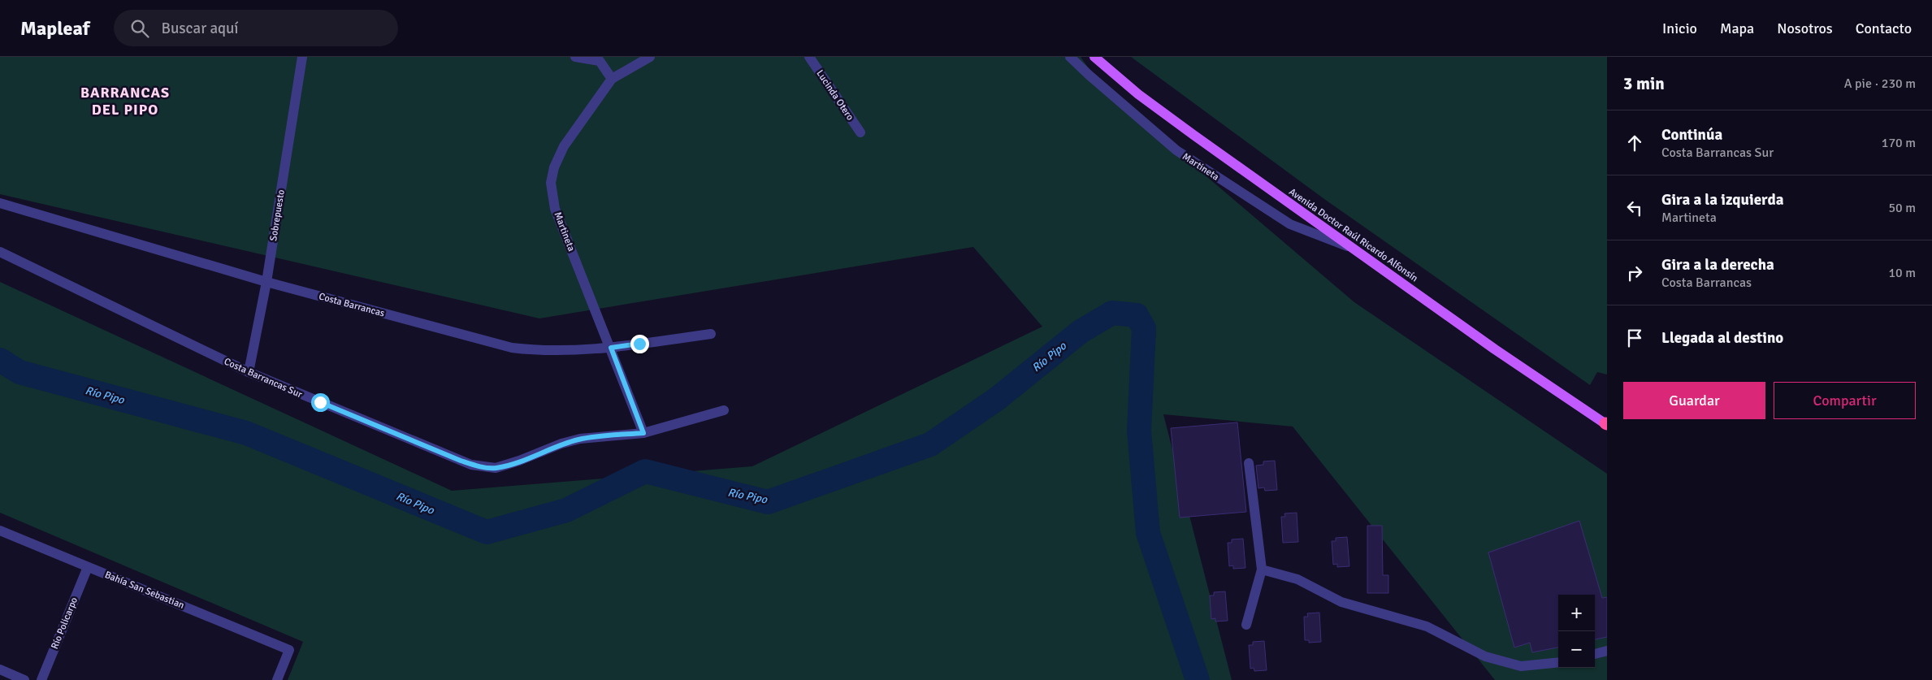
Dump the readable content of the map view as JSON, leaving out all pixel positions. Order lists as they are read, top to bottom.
{
  "streets": {
    "main road": ["Avenida Doctor Raúl Ricardo Alfonsín"],
    "street": [
      "Lucinda Otero",
      "Martineta",
      "Sobrepuesto",
      "Costa Barrancas",
      "Costa Barrancas Sur",
      "Bahía San Sebastian",
      "Río Policarpo"
    ]
  },
  "crossings": [
    ["Martineta", "Avenida Doctor Raúl Ricardo Alfonsín"],
    ["Martineta", "Costa Barrancas"],
    ["Martineta", "Costa Barrancas Sur"],
    ["Sobrepuesto", "Costa Barrancas"],
    ["Sobrepuesto", "Costa Barrancas Sur"],
    ["Bahía San Sebastian", "Río Policarpo"]
  ],
  "districts": ["BARRANCAS DEL PIPO"],
  "water": ["Río Pipo"],
  "page": {
    "header": "Mapleaf",
    "search": "Buscar aquí",
    "nav": [
      "Inicio",
      "Mapa",
      "Nosotros",
      "Contacto"
    ],
    "heading": ["3 min", "A pie · 230 m"],
    "list": [
      ["Continúa", "Costa Barrancas Sur", "170 m"],
      ["Gira a la izquierda", "Martineta", "50 m"],
      ["Gira a la derecha", "Costa Barrancas", "10 m"],
      "Llegada al destino"
    ],
    "buttons": ["Guardar", "Compartir"],
    "map_buttons": ["+", "−"]
  }
}
